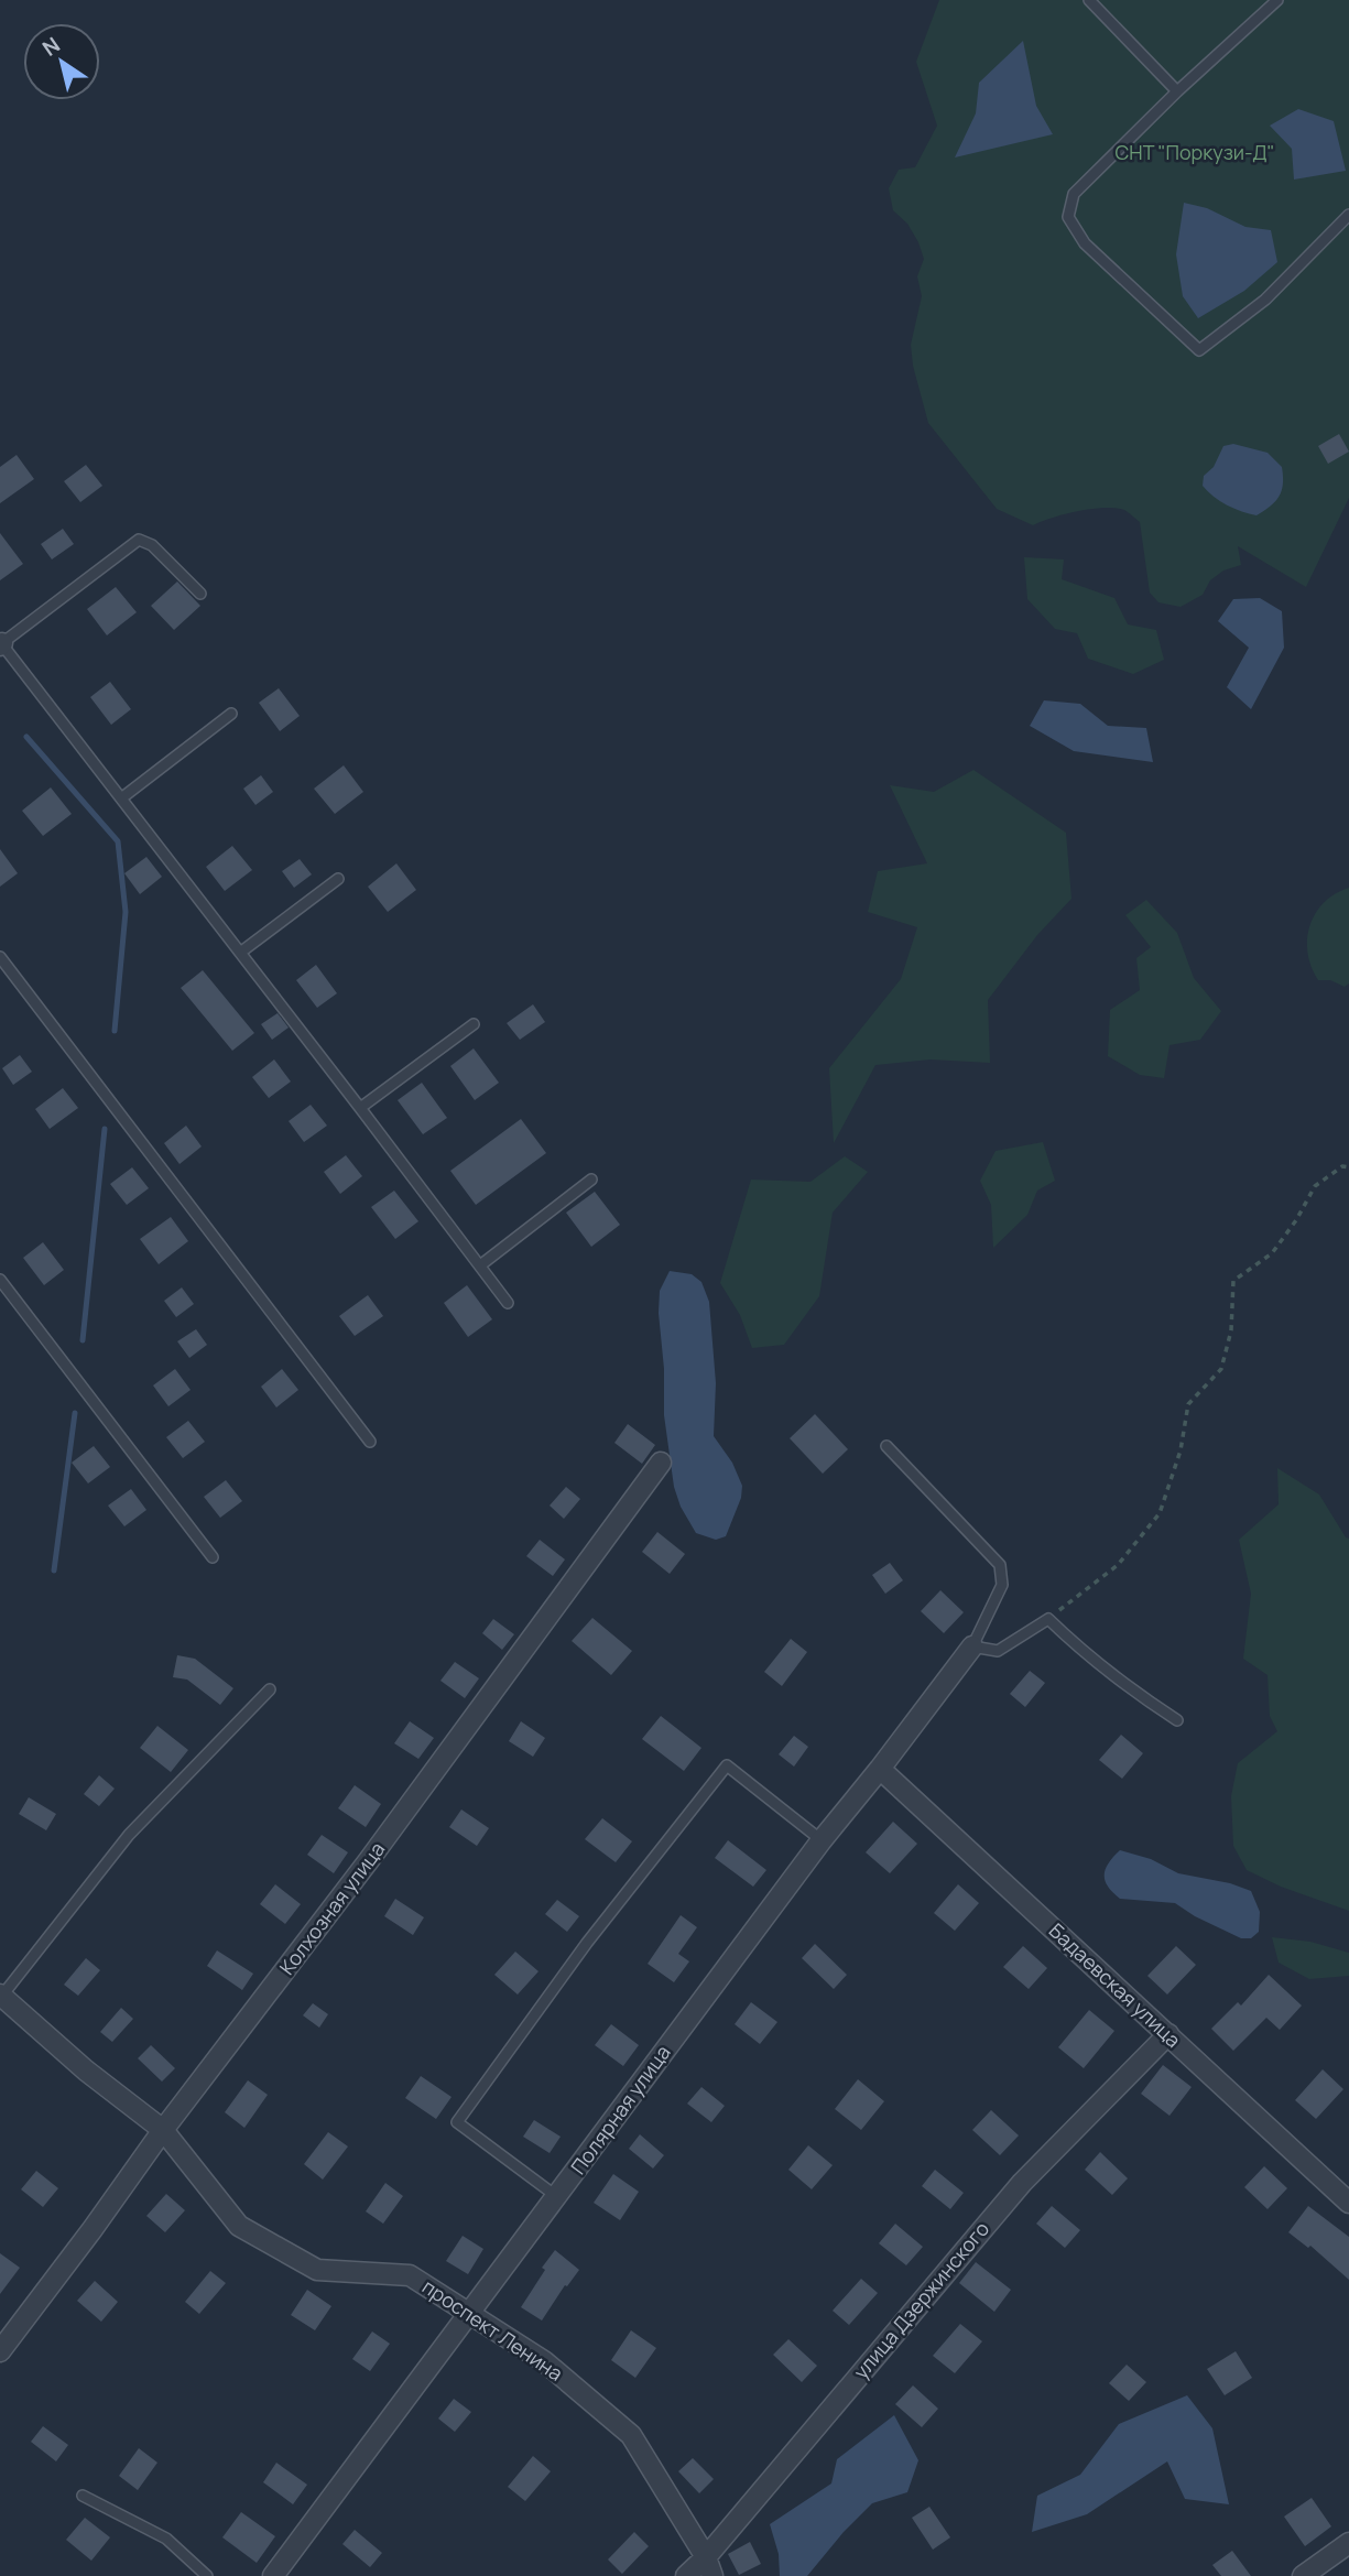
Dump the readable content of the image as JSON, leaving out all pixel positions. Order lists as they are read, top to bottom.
{
  "streets": {
    "street": [
      "Колхозная улица",
      "Бадаевская улица",
      "Полярная улица",
      "улица Дзержинского",
      "проспект Ленина"
    ]
  },
  "crossings": [
    ["Колхозная улица", "проспект Ленина"],
    ["Бадаевская улица", "Полярная улица"],
    ["Бадаевская улица", "улица Дзержинского"],
    ["Полярная улица", "проспект Ленина"],
    ["улица Дзержинского", "проспект Ленина"]
  ],
  "parks": ["СНТ \"Поркузи-Д\""],
  "north": "top left"
}
